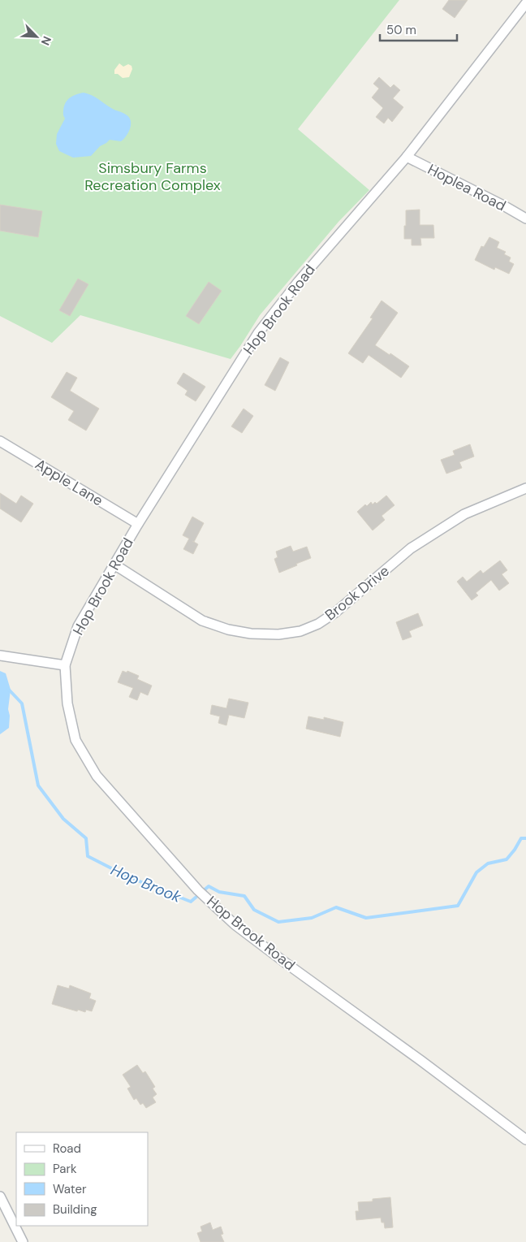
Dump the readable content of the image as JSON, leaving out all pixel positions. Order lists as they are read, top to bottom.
{
  "streets": {
    "street": [
      "Hoplea Road",
      "Hop Brook Road",
      "Apple Lane",
      "Brook Drive"
    ]
  },
  "crossings": [
    ["Hoplea Road", "Hop Brook Road"],
    ["Hop Brook Road", "Apple Lane"],
    ["Hop Brook Road", "Brook Drive"]
  ],
  "water": ["Hop Brook"],
  "parks": ["Simsbury Farms Recreation Complex"],
  "legend": [
    "Road",
    "Park",
    "Water",
    "Building"
  ],
  "scale_bar": "50 m",
  "north": "bottom right"
}
